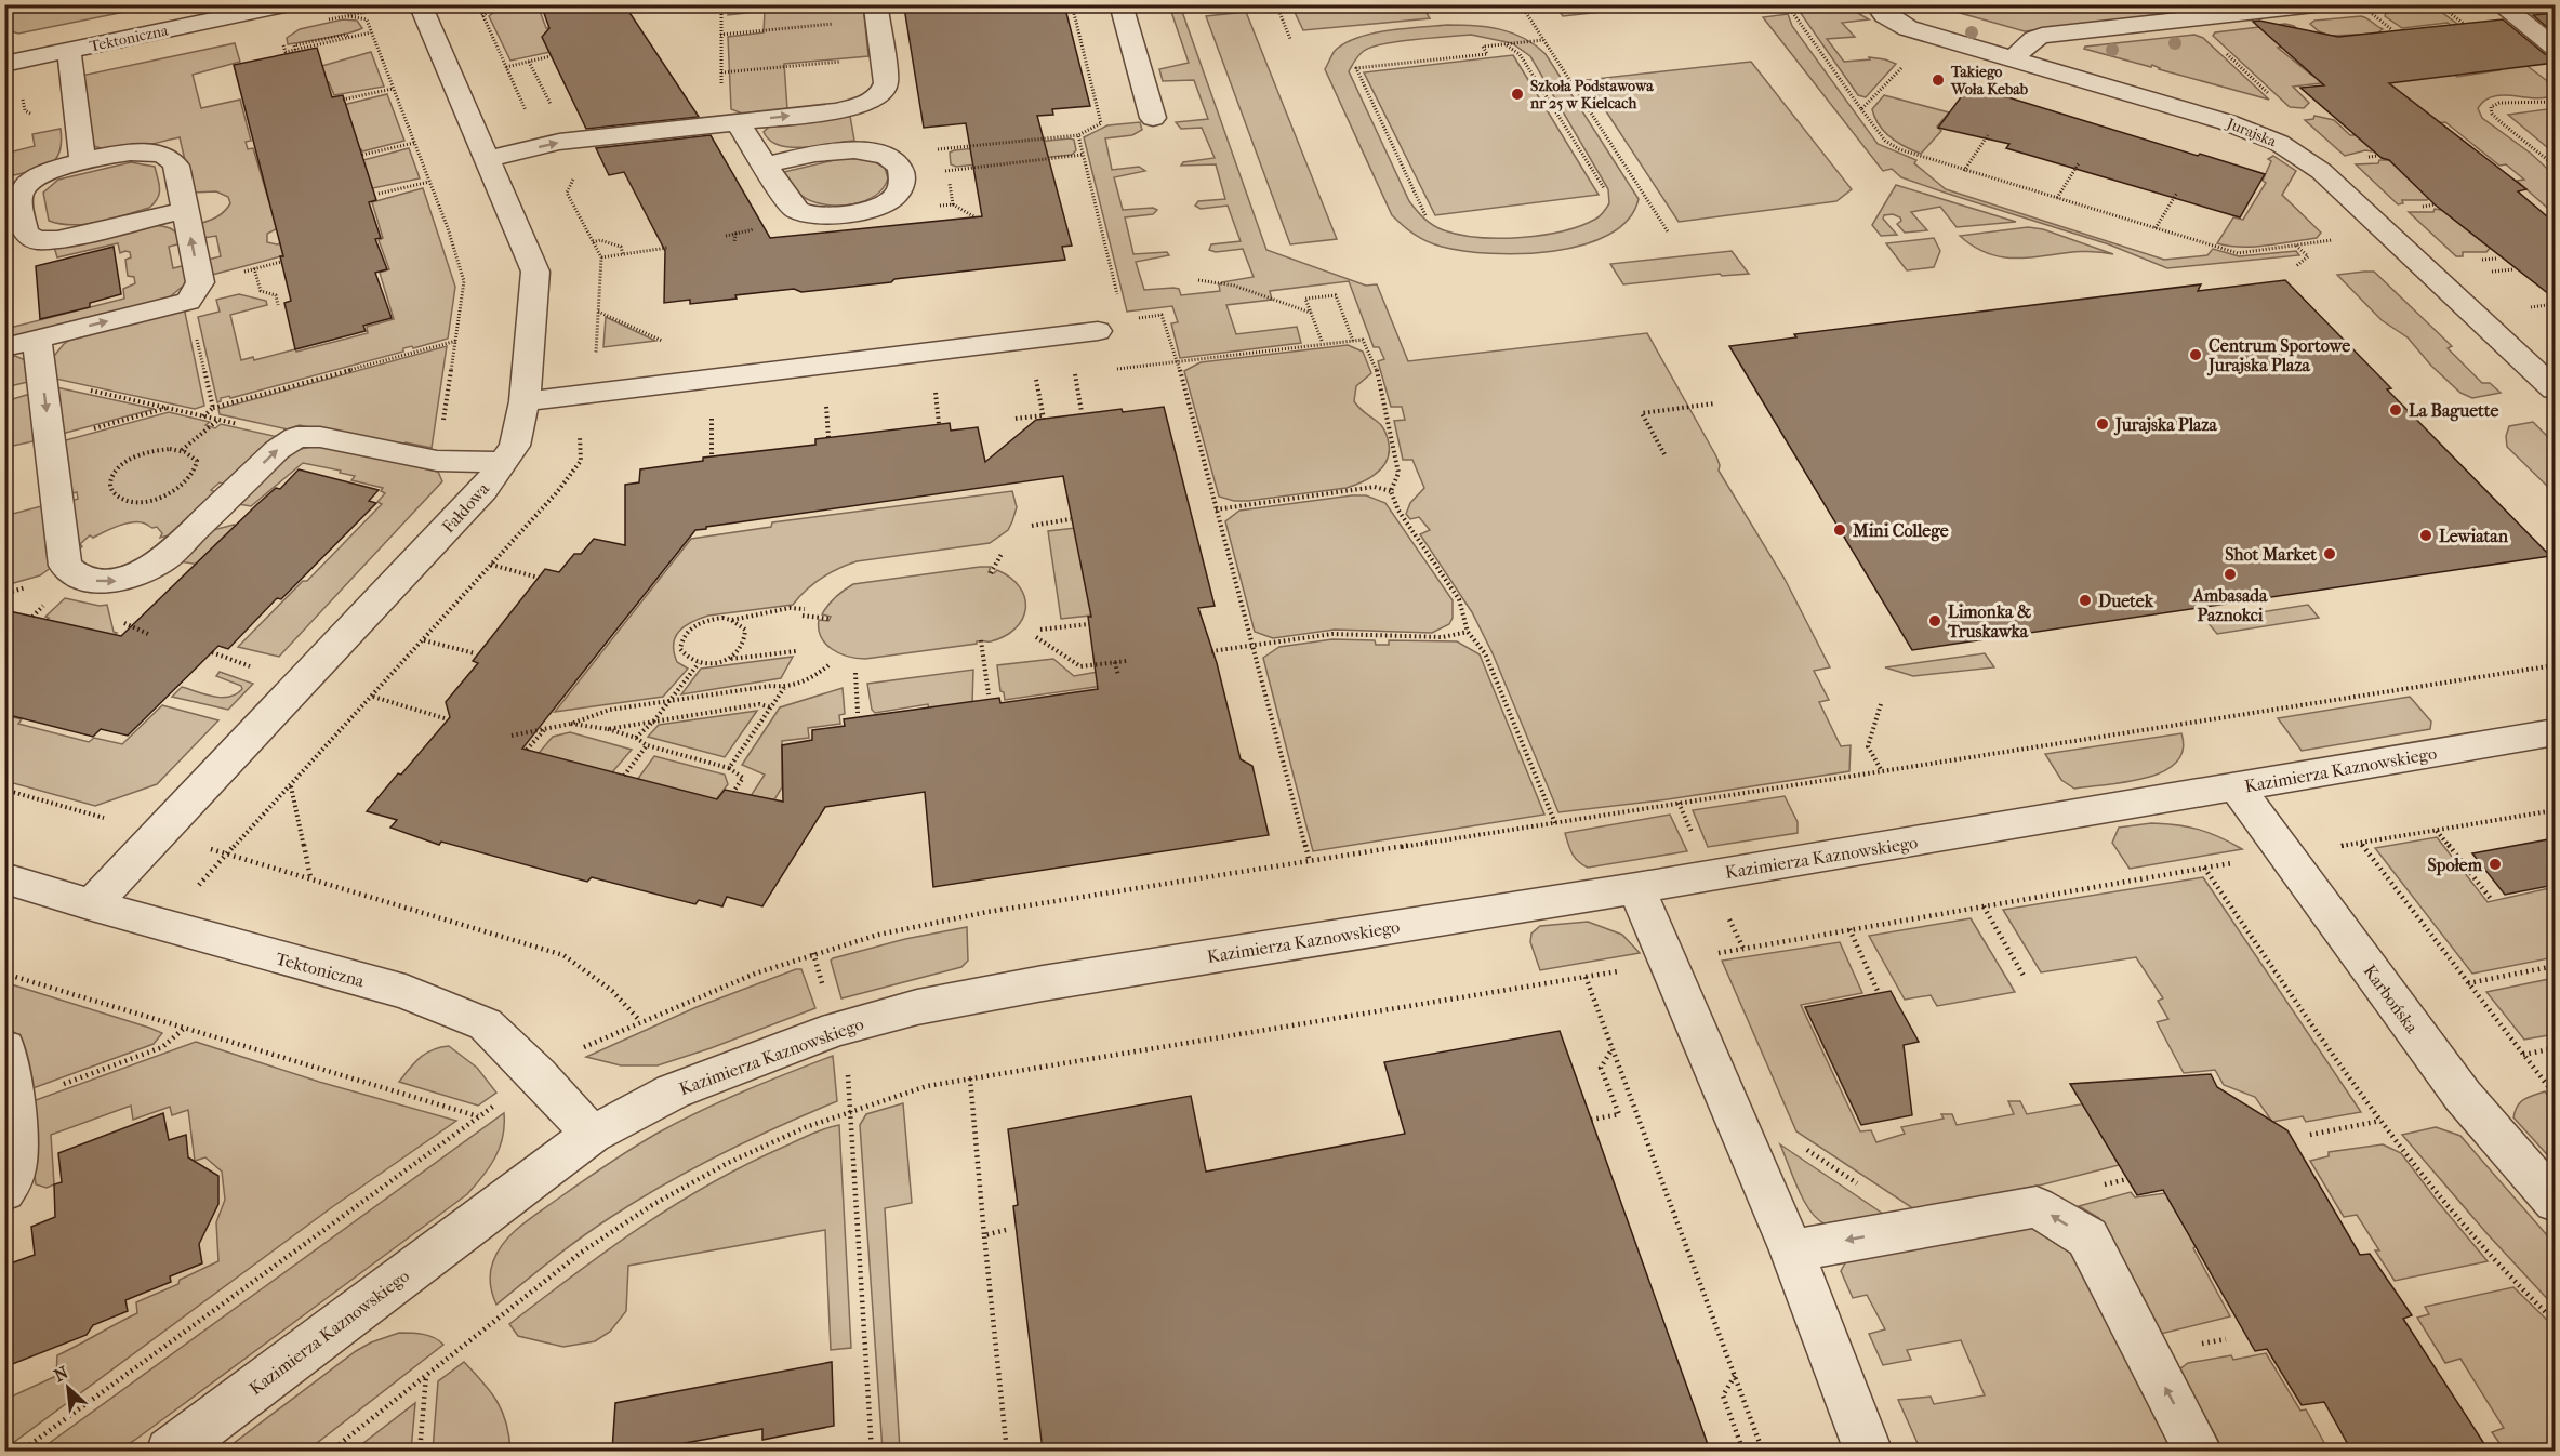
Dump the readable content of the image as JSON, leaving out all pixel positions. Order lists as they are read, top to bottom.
{
  "streets": {
    "street": [
      "Tektoniczna",
      "Jurajska",
      "Fałdowa",
      "Kazimierza Kaznowskiego",
      "Karbońska"
    ]
  },
  "crossings": [
    ["Tektoniczna", "Fałdowa"],
    ["Tektoniczna", "Kazimierza Kaznowskiego"],
    ["Kazimierza Kaznowskiego", "Karbońska"]
  ],
  "places": [
    "Takiego Woła Kebab",
    "Szkoła Podstawowa nr 25 w Kielcach",
    "Centrum Sportowe Jurajska Plaza",
    "La Baguette",
    "Jurajska Plaza",
    "Mini College",
    "Lewiatan",
    "Shot Market",
    "Ambasada Paznokci",
    "Duetek",
    "Limonka & Truskawka",
    "Społem"
  ],
  "north": "top left"
}
